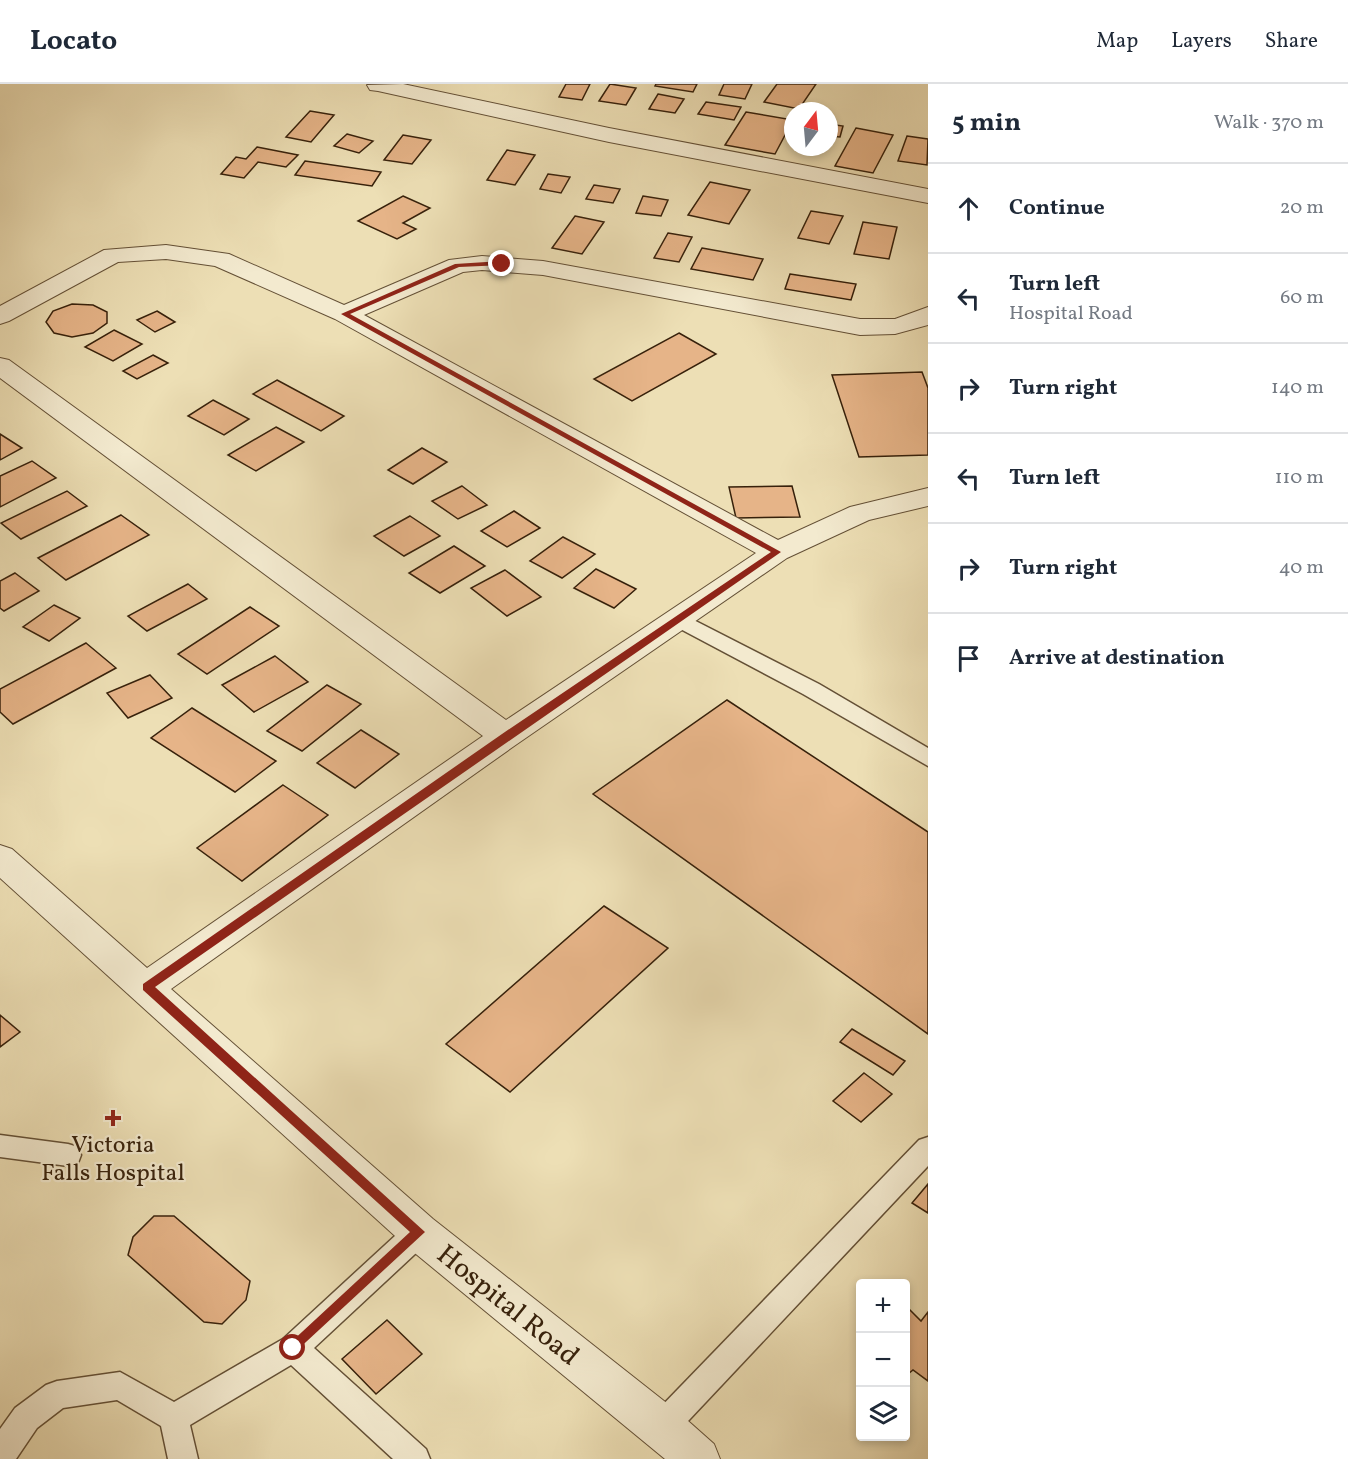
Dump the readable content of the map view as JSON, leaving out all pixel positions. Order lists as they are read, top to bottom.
{
  "streets": {
    "street": ["Hospital Road"]
  },
  "places": {
    "health": ["Victoria Falls Hospital"]
  },
  "north": "top",
  "page": {
    "header": "Locato",
    "nav": ["Map", "Layers", "Share"],
    "heading": ["5 min", "Walk · 370 m"],
    "list": [
      ["Continue", "20 m"],
      ["Turn left", "Hospital Road", "60 m"],
      ["Turn right", "140 m"],
      ["Turn left", "110 m"],
      ["Turn right", "40 m"],
      "Arrive at destination"
    ],
    "map_buttons": ["+", "−"]
  }
}
